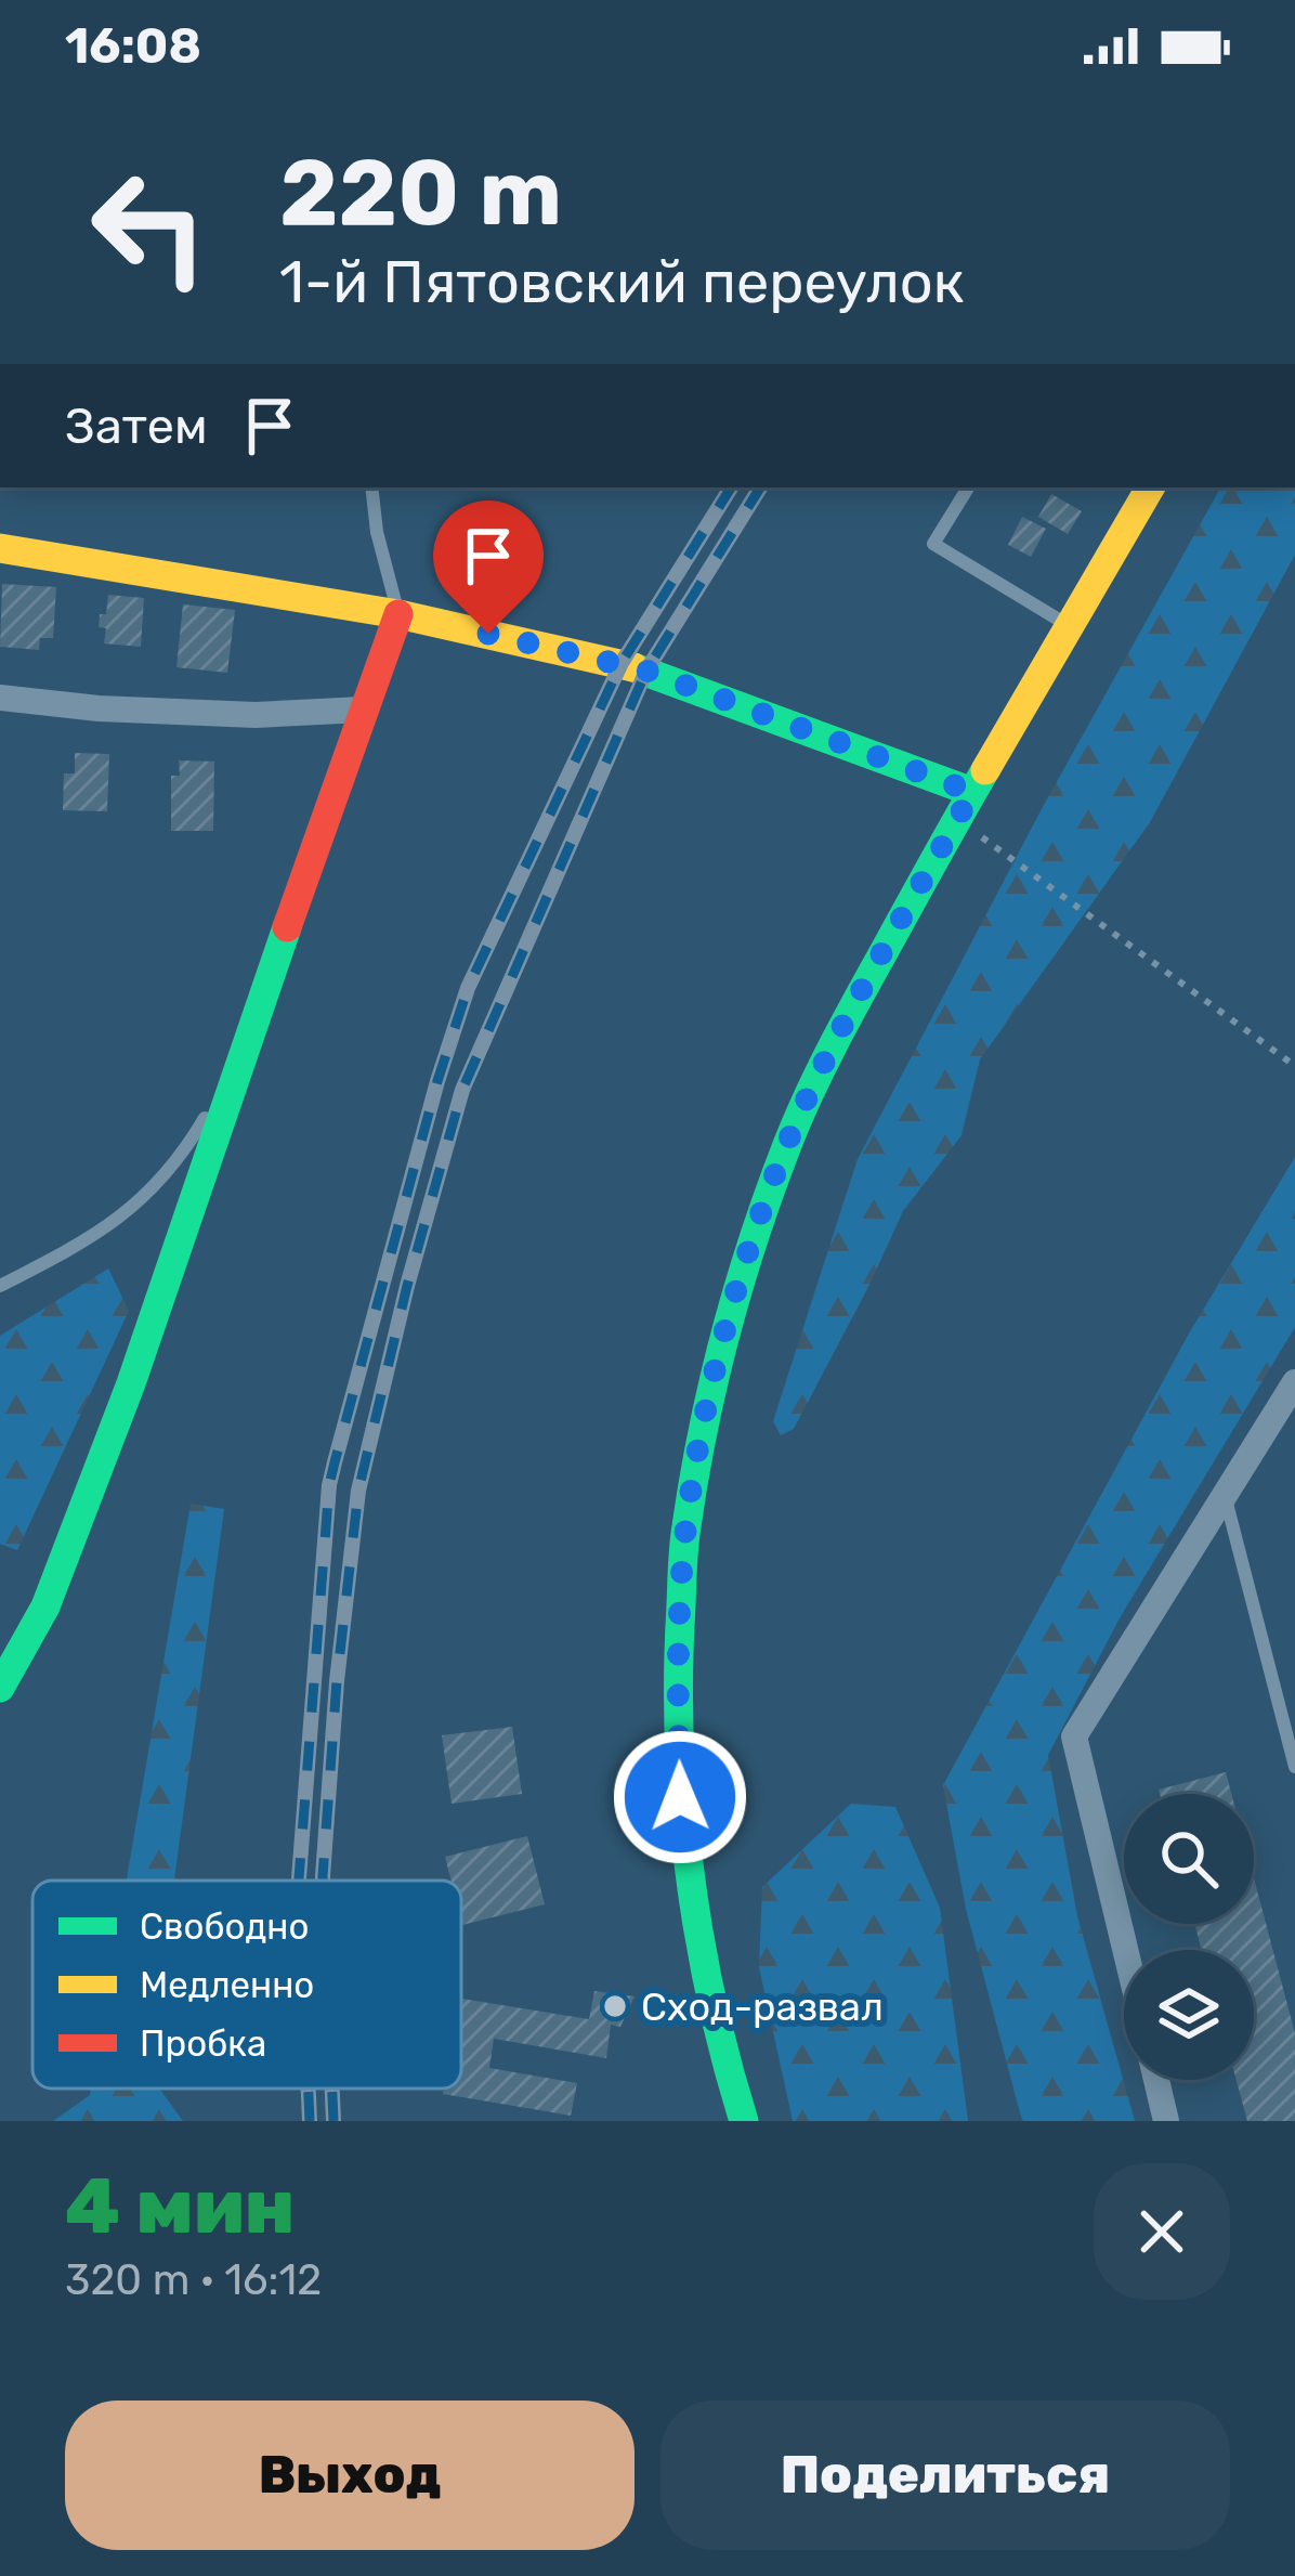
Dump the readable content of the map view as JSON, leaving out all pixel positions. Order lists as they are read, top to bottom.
{
  "places": ["Сход-развал"],
  "legend": ["Свободно", "Медленно", "Пробка"],
  "page": {
    "status": "16:08",
    "turn": ["220 m", "1-й Пятовский переулок"],
    "then": "Затем",
    "heading": ["4 мин", "320 m · 16:12"],
    "buttons": ["Выход", "Поделиться"]
  }
}
